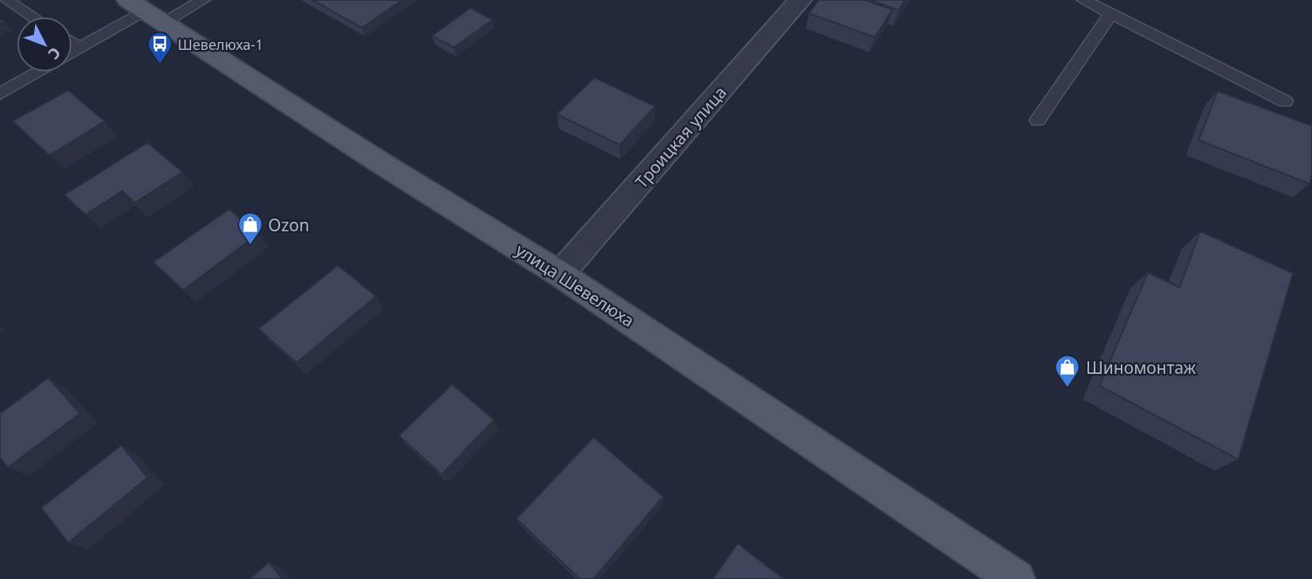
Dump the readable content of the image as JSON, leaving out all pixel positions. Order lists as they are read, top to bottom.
{
  "streets": {
    "main road": ["улица Шевелюха"],
    "street": ["Троицкая улица"]
  },
  "crossings": [
    ["Троицкая улица", "улица Шевелюха"]
  ],
  "places": {
    "bus stop": ["Шевелюха-1"],
    "shop": ["Ozon", "Шиномонтаж"]
  },
  "north": "bottom right"
}
